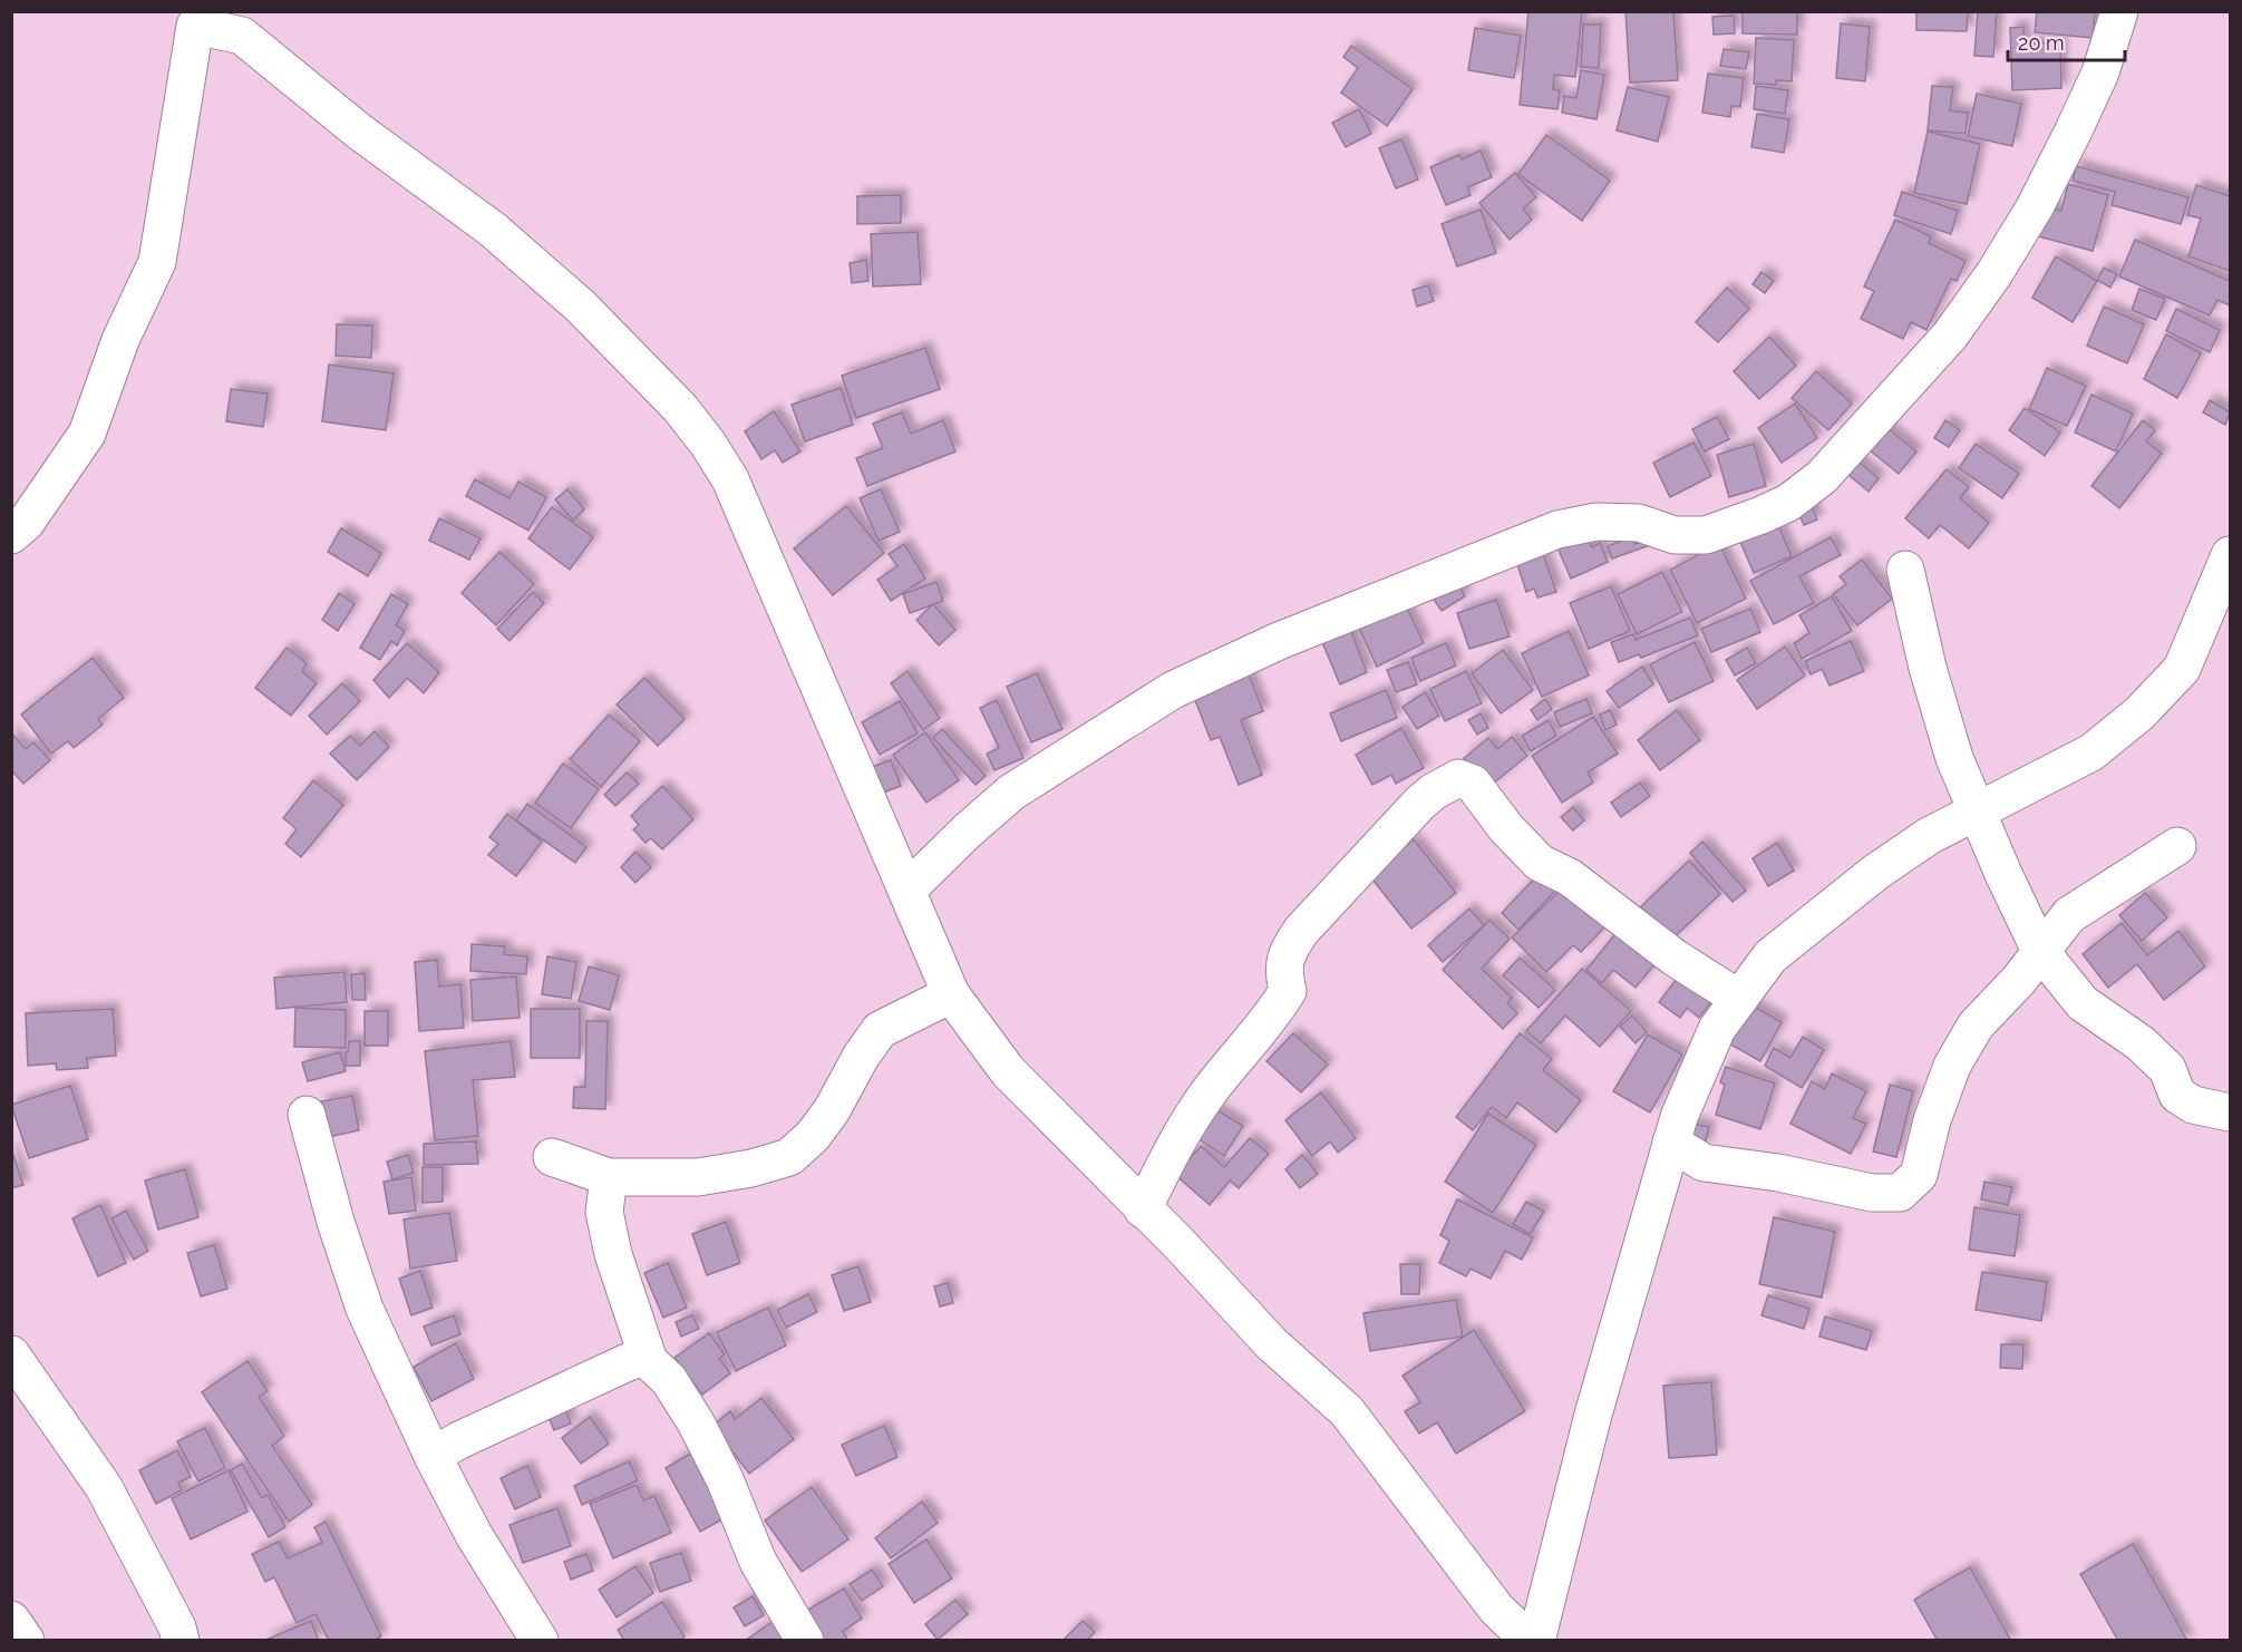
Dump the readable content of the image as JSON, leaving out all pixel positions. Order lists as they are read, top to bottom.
{
  "scale_bar": "20 m"
}
